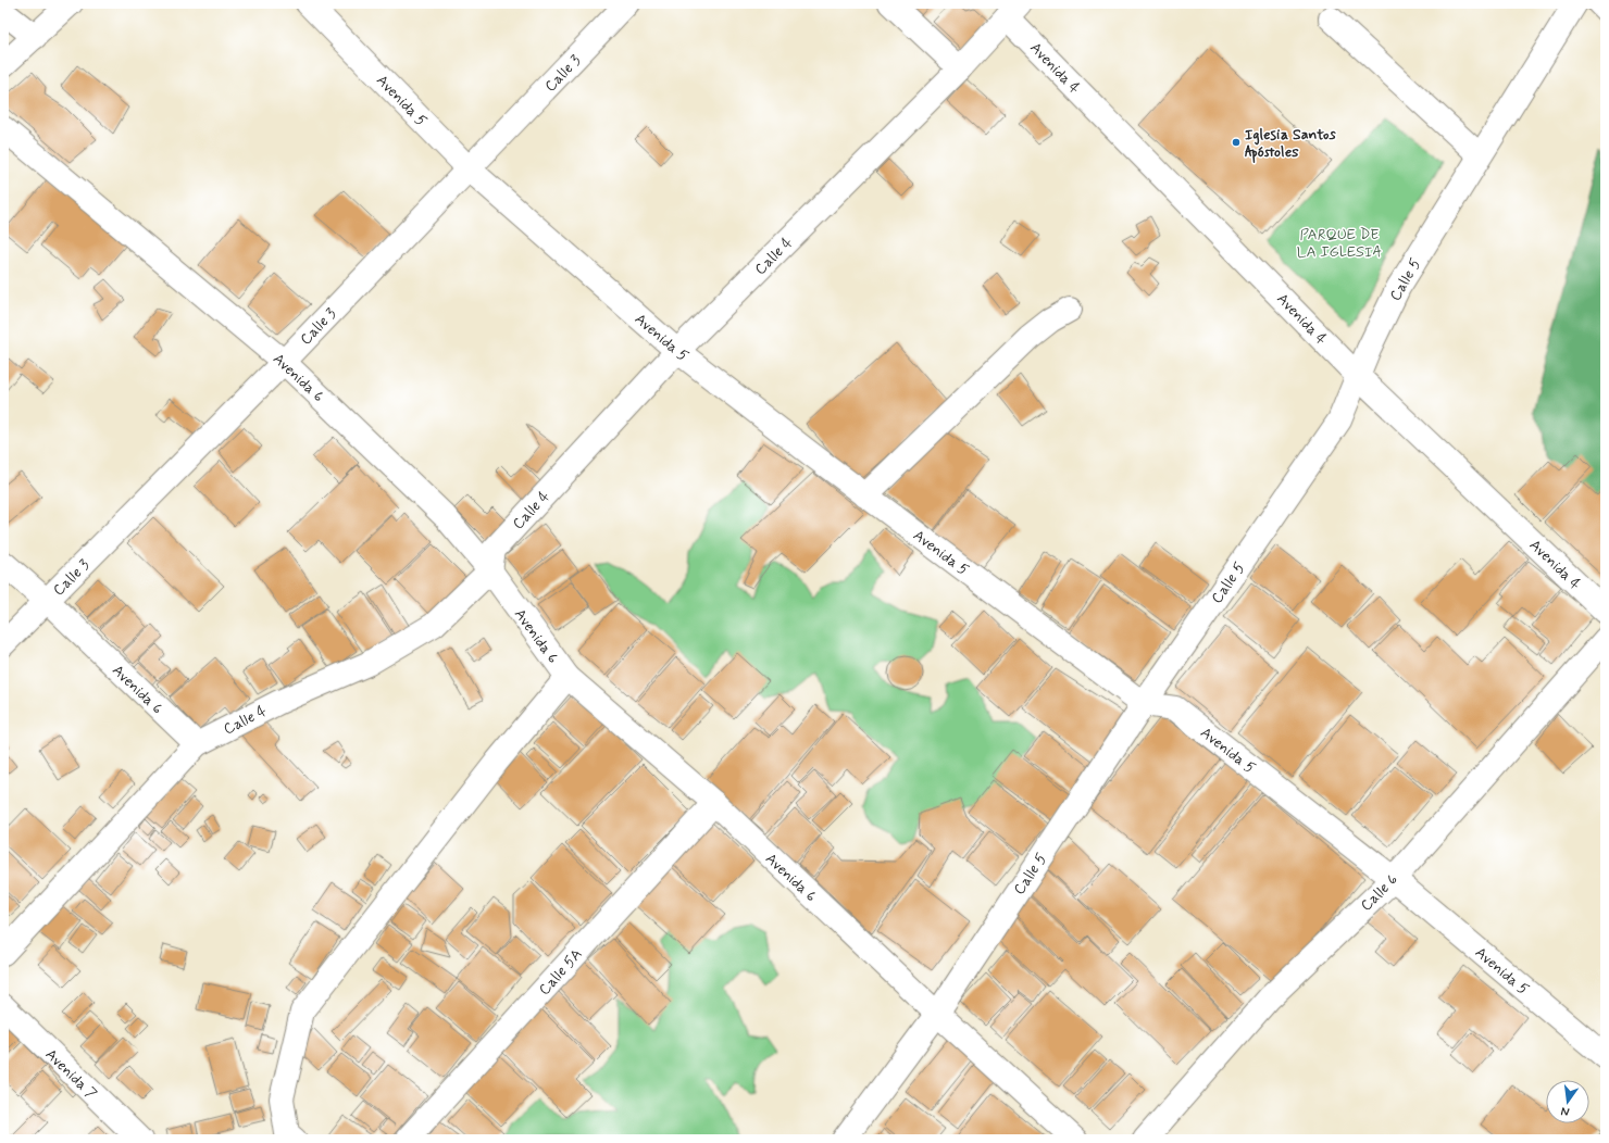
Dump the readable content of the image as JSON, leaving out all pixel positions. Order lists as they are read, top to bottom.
{
  "streets": {
    "street": [
      "Avenida 4",
      "Calle 3",
      "Avenida 5",
      "Calle 4",
      "Calle 5",
      "Avenida 6",
      "Calle 6",
      "Calle 5A",
      "Avenida 7"
    ]
  },
  "crossings": [
    ["Avenida 4", "Calle 4"],
    ["Avenida 4", "Calle 5"],
    ["Calle 3", "Avenida 5"],
    ["Calle 3", "Avenida 6"],
    ["Avenida 5", "Calle 4"],
    ["Avenida 5", "Calle 5"],
    ["Avenida 5", "Calle 6"],
    ["Calle 4", "Avenida 6"],
    ["Calle 5", "Avenida 6"],
    ["Avenida 6", "Calle 5A"]
  ],
  "parks": ["PARQUE DE LA IGLESIA"],
  "places": ["Iglesia Santos Apóstoles"],
  "north": "bottom"
}
